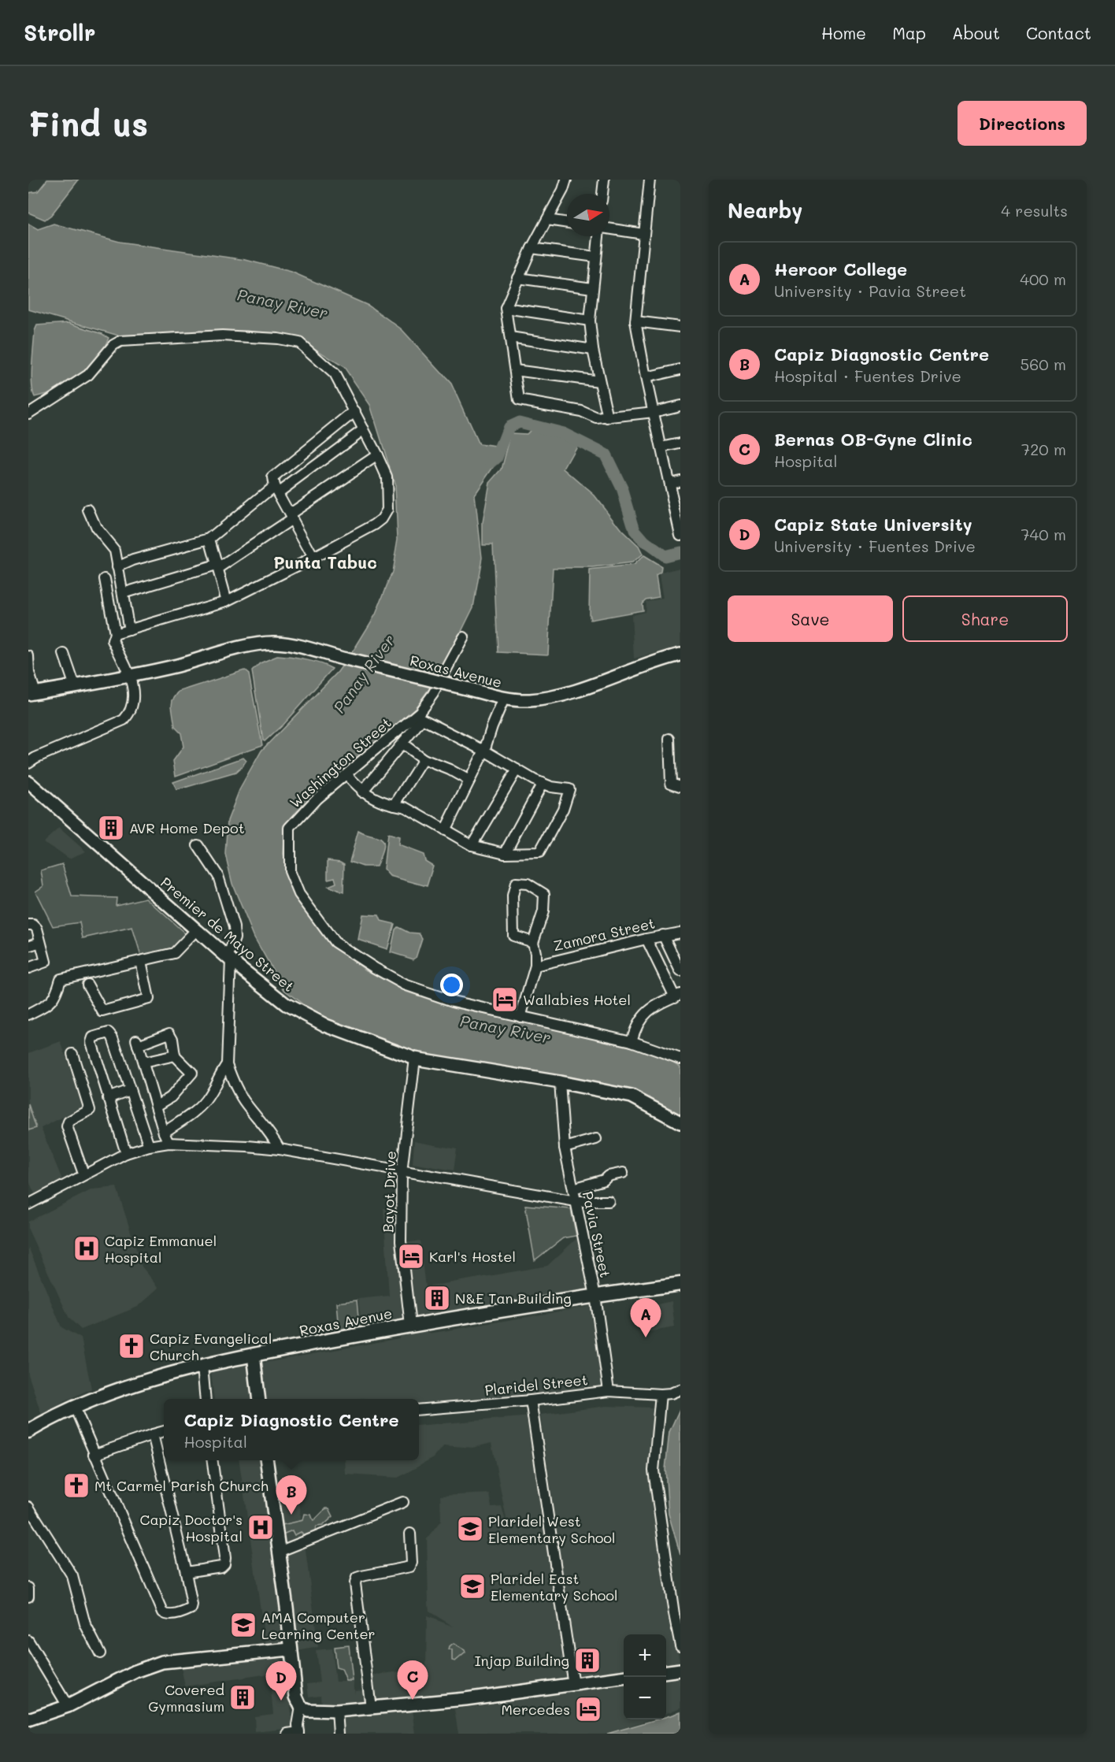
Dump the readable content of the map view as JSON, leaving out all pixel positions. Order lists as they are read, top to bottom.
{
  "streets": {
    "highway": ["Roxas Avenue"],
    "main road": ["Premier de Mayo Street"],
    "street": [
      "Washington Street",
      "Zamora Street",
      "Bayot Drive",
      "Pavia Street",
      "Plaridel Street"
    ]
  },
  "crossings": [
    ["Roxas Avenue", "Bayot Drive"],
    ["Roxas Avenue", "Pavia Street"],
    ["Premier de Mayo Street", "Bayot Drive"],
    ["Premier de Mayo Street", "Pavia Street"],
    ["Pavia Street", "Plaridel Street"]
  ],
  "districts": ["Punta Tabuc"],
  "water": ["Panay River"],
  "places": {
    "building": [
      "AVR Home Depot",
      "N&E Tan Building",
      "Injap Building",
      "Covered Gymnasium"
    ],
    "hotel": ["Wallabies Hotel", "Karl's Hostel", "Mercedes"],
    "hospital": ["Capiz Emmanuel Hospital", "Capiz Doctor's Hospital"],
    "church": ["Capiz Evangelical Church", "Mt Carmel Parish Church"],
    "school or university": ["Plaridel West Elementary School", "Plaridel East Elementary School", "AMA Computer Learning Center"]
  },
  "north": "right",
  "page": {
    "header": "Strollr",
    "nav": [
      "Home",
      "Map",
      "About",
      "Contact"
    ],
    "buttons": [
      "Directions",
      ["Save", "Share"]
    ],
    "title": "Find us",
    "heading": ["Nearby", "4 results"],
    "list": [
      {
        "mark": "A",
        "name": "Hercor College",
        "note": "University · Pavia Street",
        "value": "400 m"
      },
      {
        "mark": "B",
        "name": "Capiz Diagnostic Centre",
        "note": "Hospital · Fuentes Drive",
        "value": "560 m"
      },
      {
        "mark": "C",
        "name": "Bernas OB-Gyne Clinic",
        "note": "Hospital",
        "value": "720 m"
      },
      {
        "mark": "D",
        "name": "Capiz State University",
        "note": "University · Fuentes Drive",
        "value": "740 m"
      }
    ],
    "pins": [
      "A",
      "B",
      "C",
      "D"
    ],
    "popup": ["Capiz Diagnostic Centre", "Hospital"],
    "map_buttons": ["+", "−"]
  }
}
